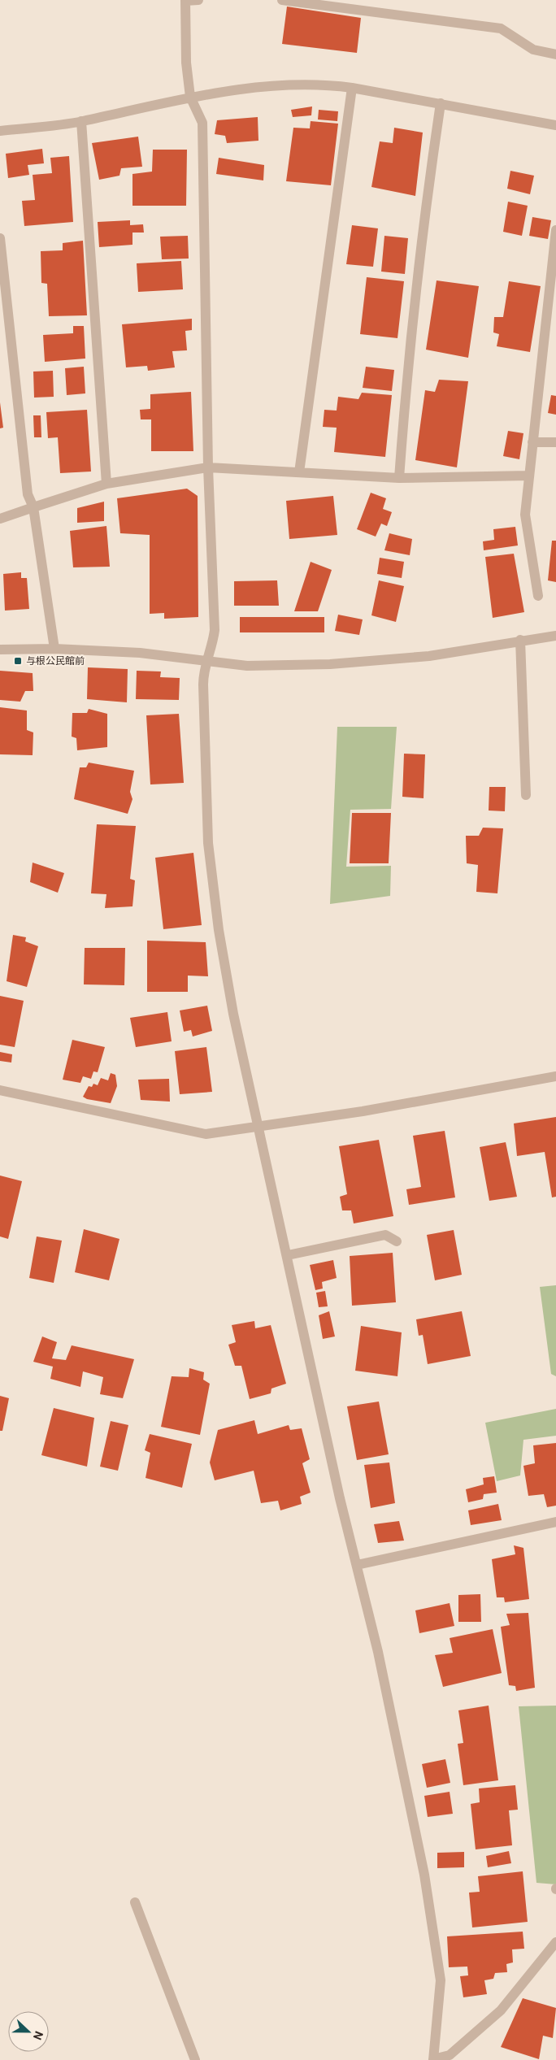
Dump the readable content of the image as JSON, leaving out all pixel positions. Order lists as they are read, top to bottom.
{
  "places": {
    "transit": ["与根公民館前"]
  },
  "north": "right"
}
